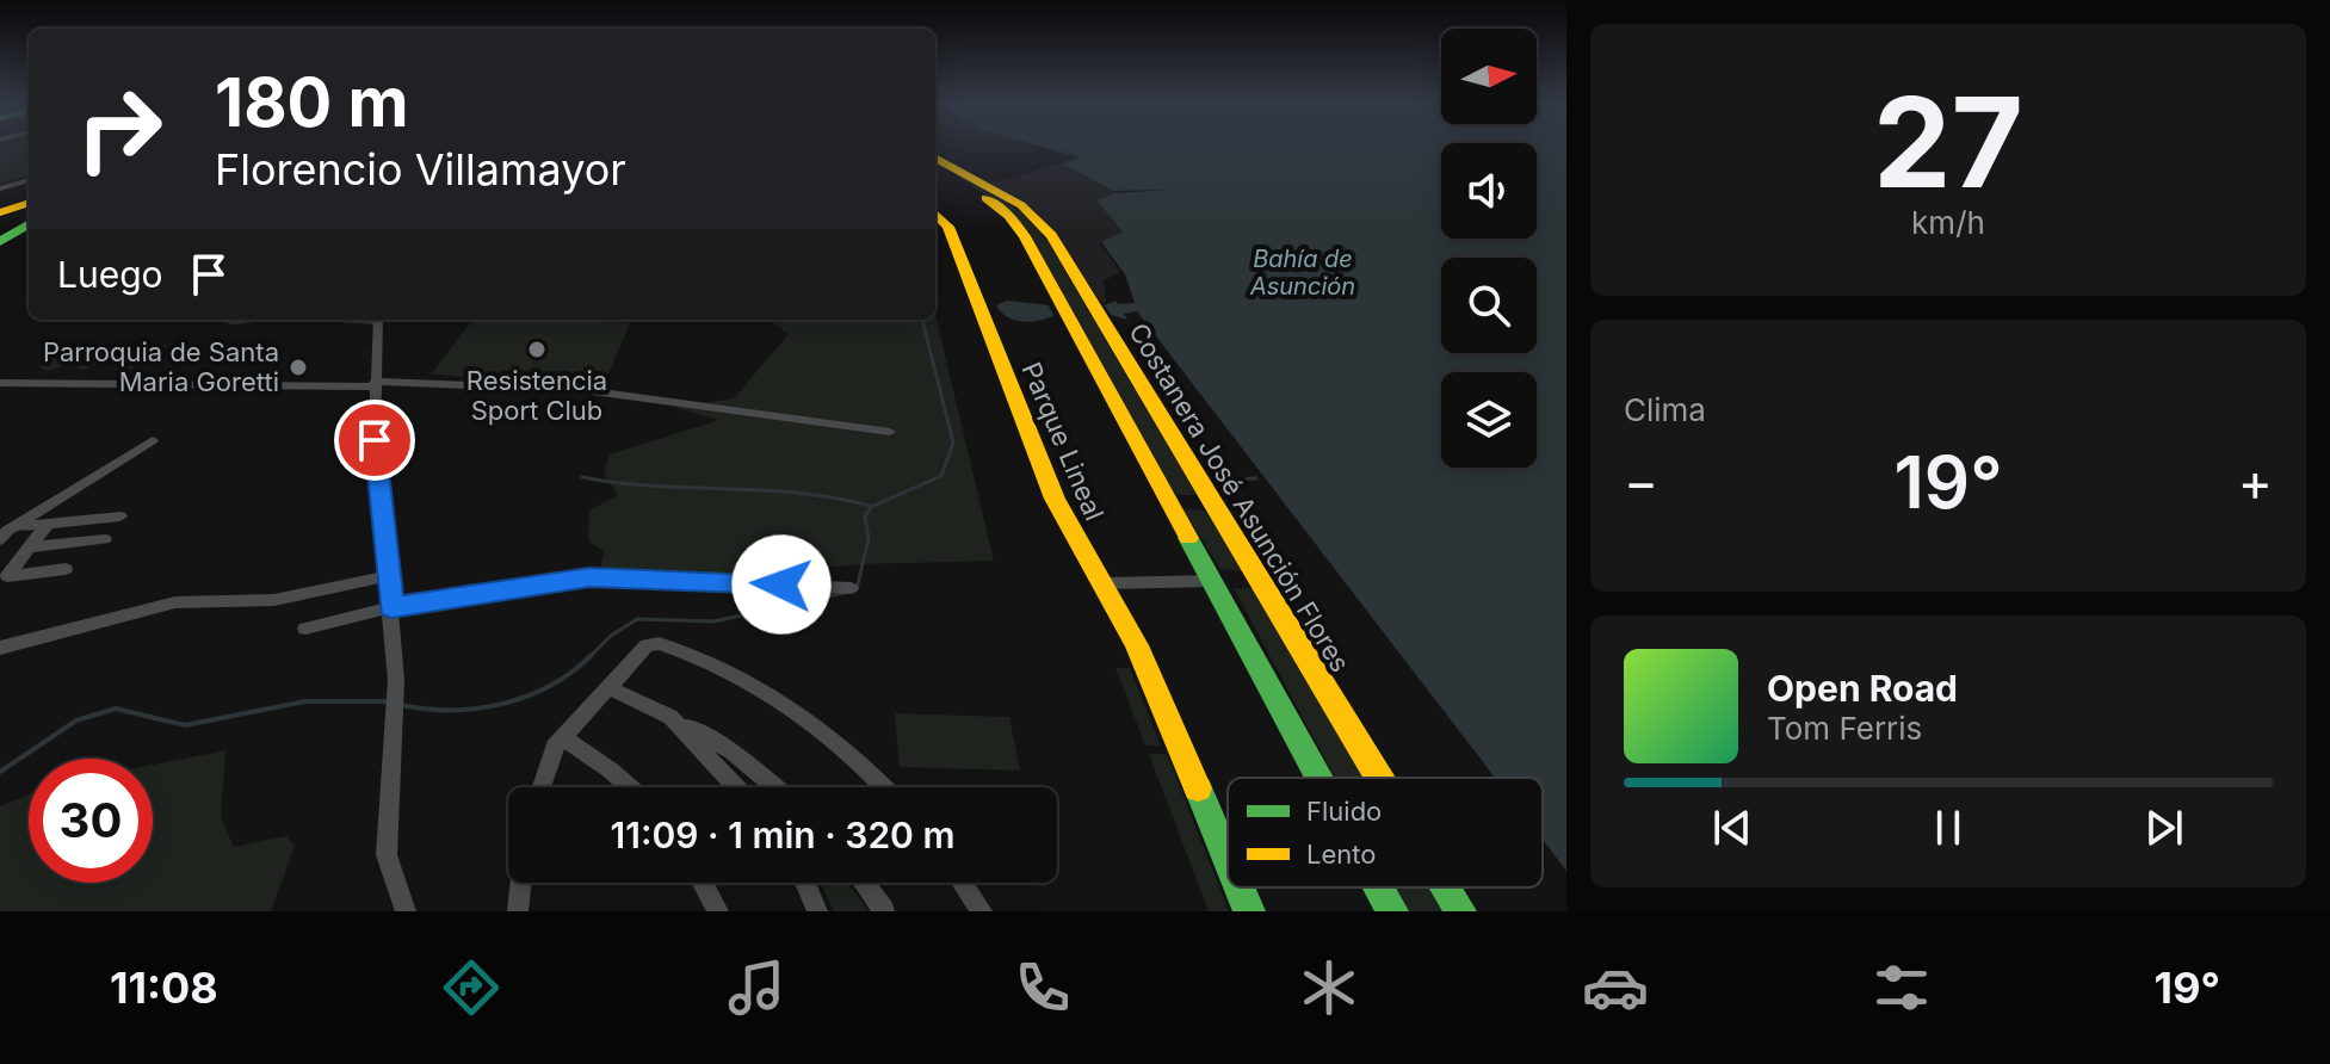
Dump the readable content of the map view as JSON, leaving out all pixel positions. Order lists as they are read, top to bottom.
{
  "streets": {
    "main road": ["Parque Lineal", "Costanera José Asunción Flores"]
  },
  "water": ["Bahía de Asunción"],
  "places": ["Resistencia Sport Club", "Parroquia de Santa Maria Goretti"],
  "legend": ["Fluido", "Lento"],
  "north": "right",
  "page": {
    "tile": [
      ["27", "km/h"],
      "Clima"
    ],
    "turn": ["180 m", "Florencio Villamayor"],
    "then": "Luego",
    "heat": ["−", "19°", "+"],
    "song": ["Open Road", "Tom Ferris"],
    "limit": "30",
    "trip": "11:09 · 1 min · 320 m",
    "tabs": ["11:08", "19°"]
  }
}
